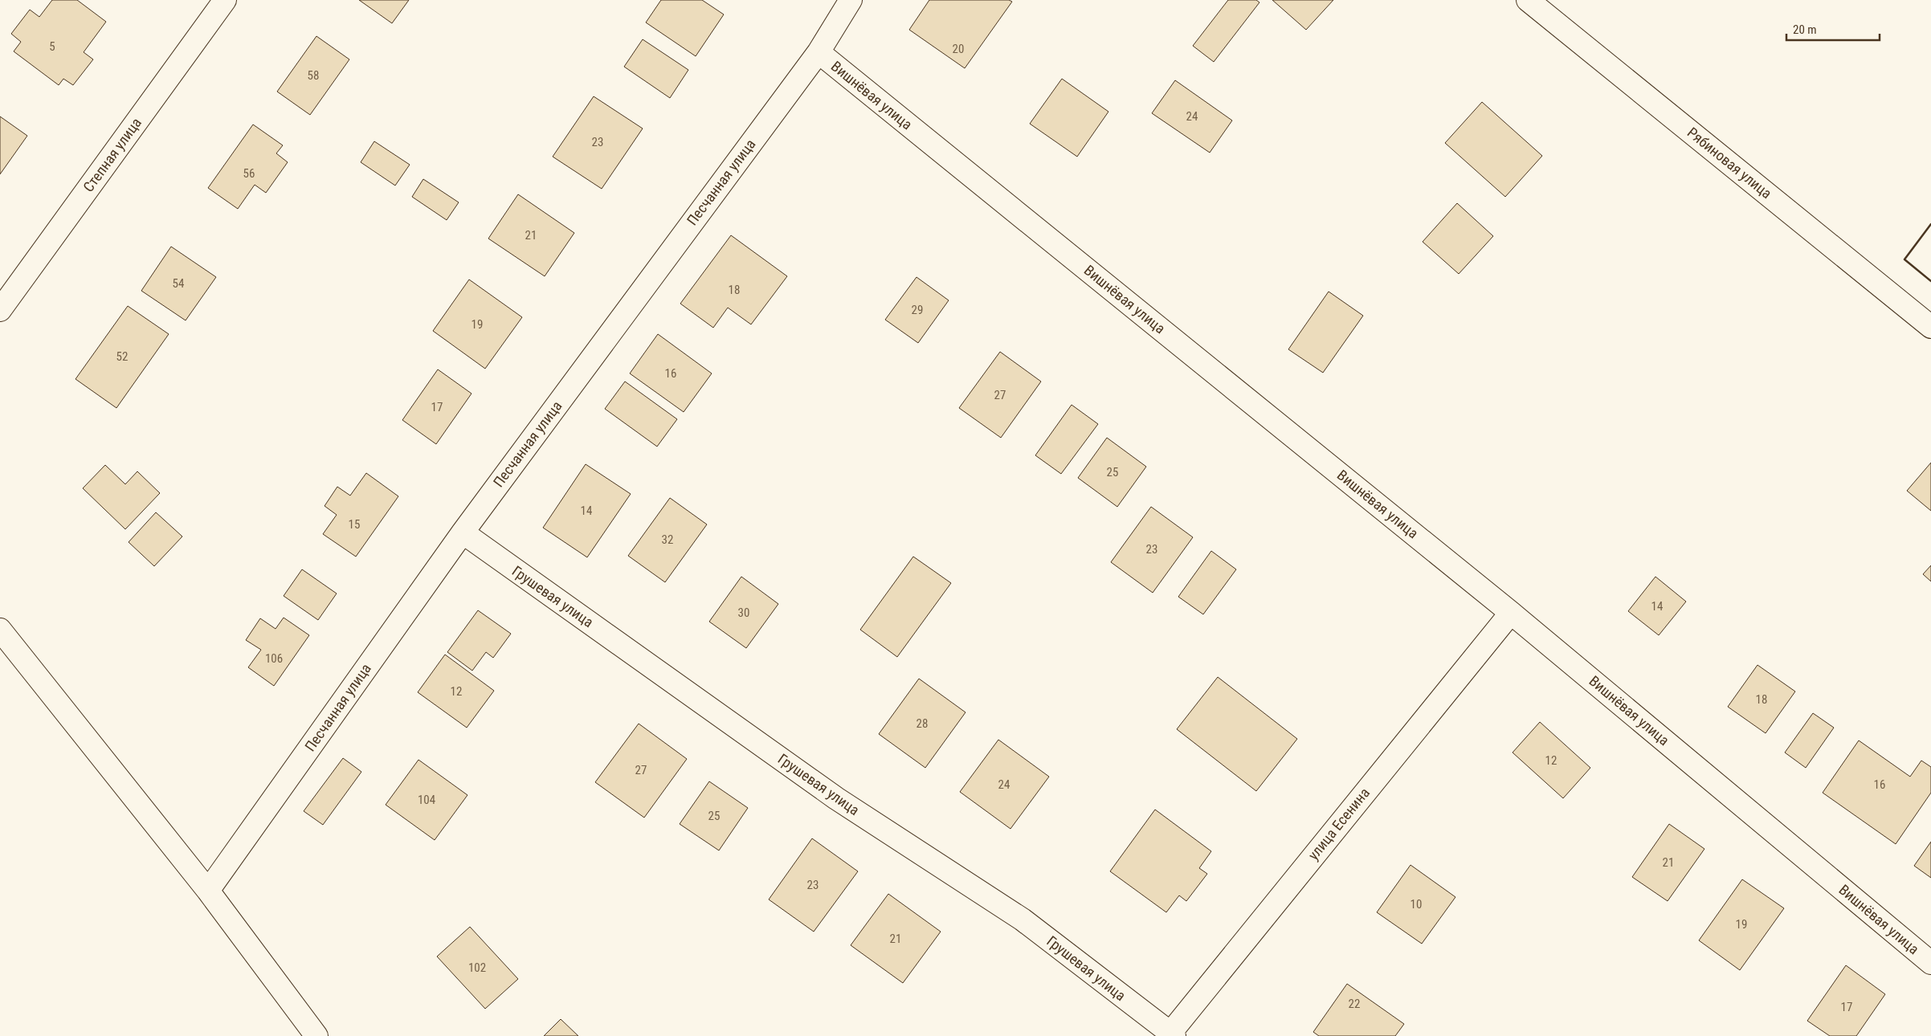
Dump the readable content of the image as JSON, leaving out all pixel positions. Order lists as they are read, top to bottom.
{
  "streets": {
    "street": [
      "Вишнёвая улица",
      "Степная улица",
      "Рябиновая улица",
      "Песчанная улица",
      "Грушевая улица",
      "улица Есенина"
    ]
  },
  "crossings": [
    ["Вишнёвая улица", "Песчанная улица"],
    ["Вишнёвая улица", "улица Есенина"],
    ["Песчанная улица", "Грушевая улица"],
    ["Грушевая улица", "улица Есенина"]
  ],
  "house_numbers": [
    "5",
    "20",
    "58",
    "24",
    "23",
    "56",
    "21",
    "54",
    "18",
    "29",
    "19",
    "52",
    "16",
    "27",
    "17",
    "25",
    "14",
    "15",
    "32",
    "23",
    "14",
    "30",
    "106",
    "12",
    "18",
    "28",
    "12",
    "27",
    "24",
    "16",
    "104",
    "25",
    "21",
    "23",
    "10",
    "19",
    "21",
    "102",
    "22",
    "17"
  ],
  "scale_bar": "20 m"
}
